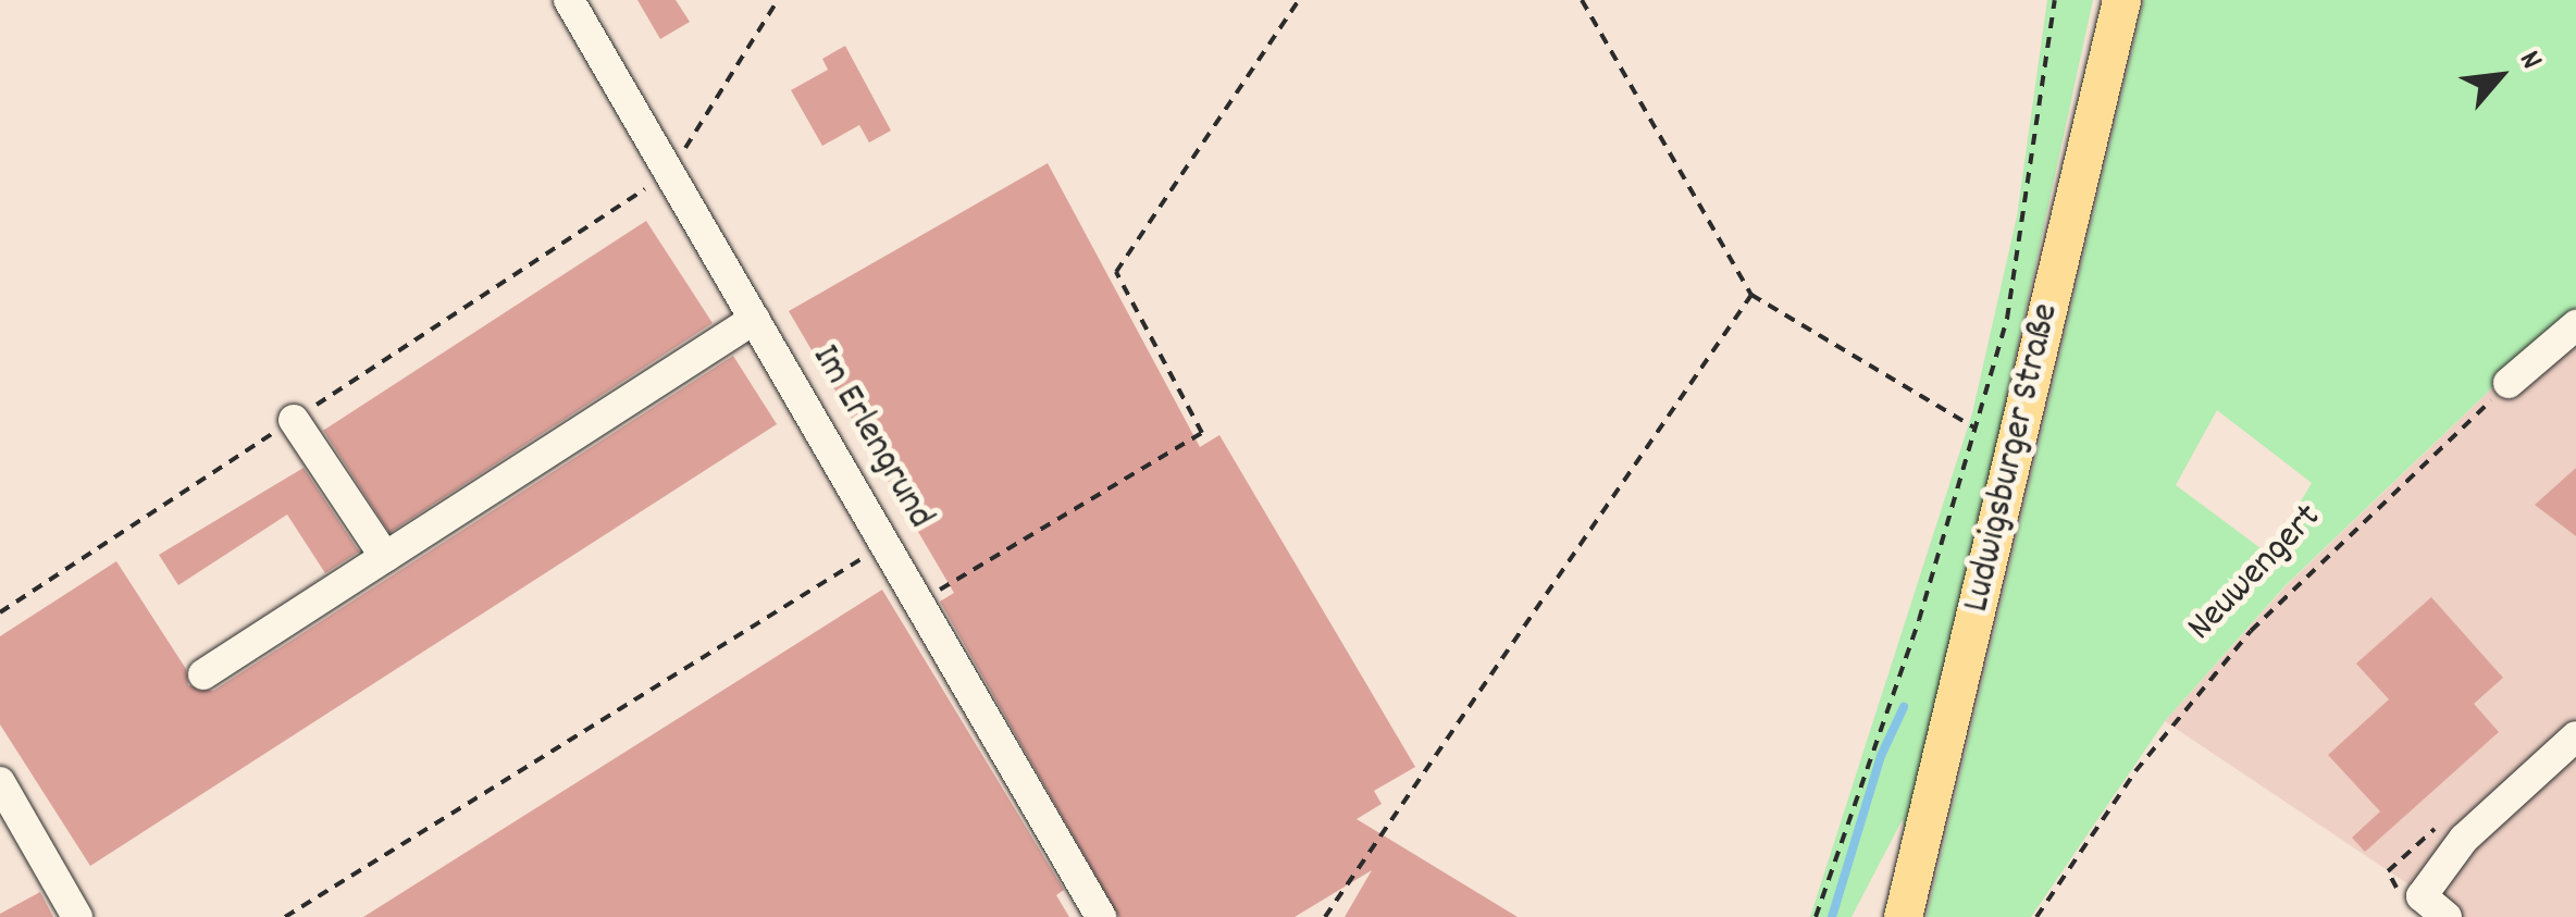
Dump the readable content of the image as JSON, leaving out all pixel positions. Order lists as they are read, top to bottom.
{
  "streets": {
    "main road": ["Ludwigsburger Straße"],
    "street": ["Im Erlengrund"],
    "path": ["Neuwengert"]
  },
  "north": "top right"
}
